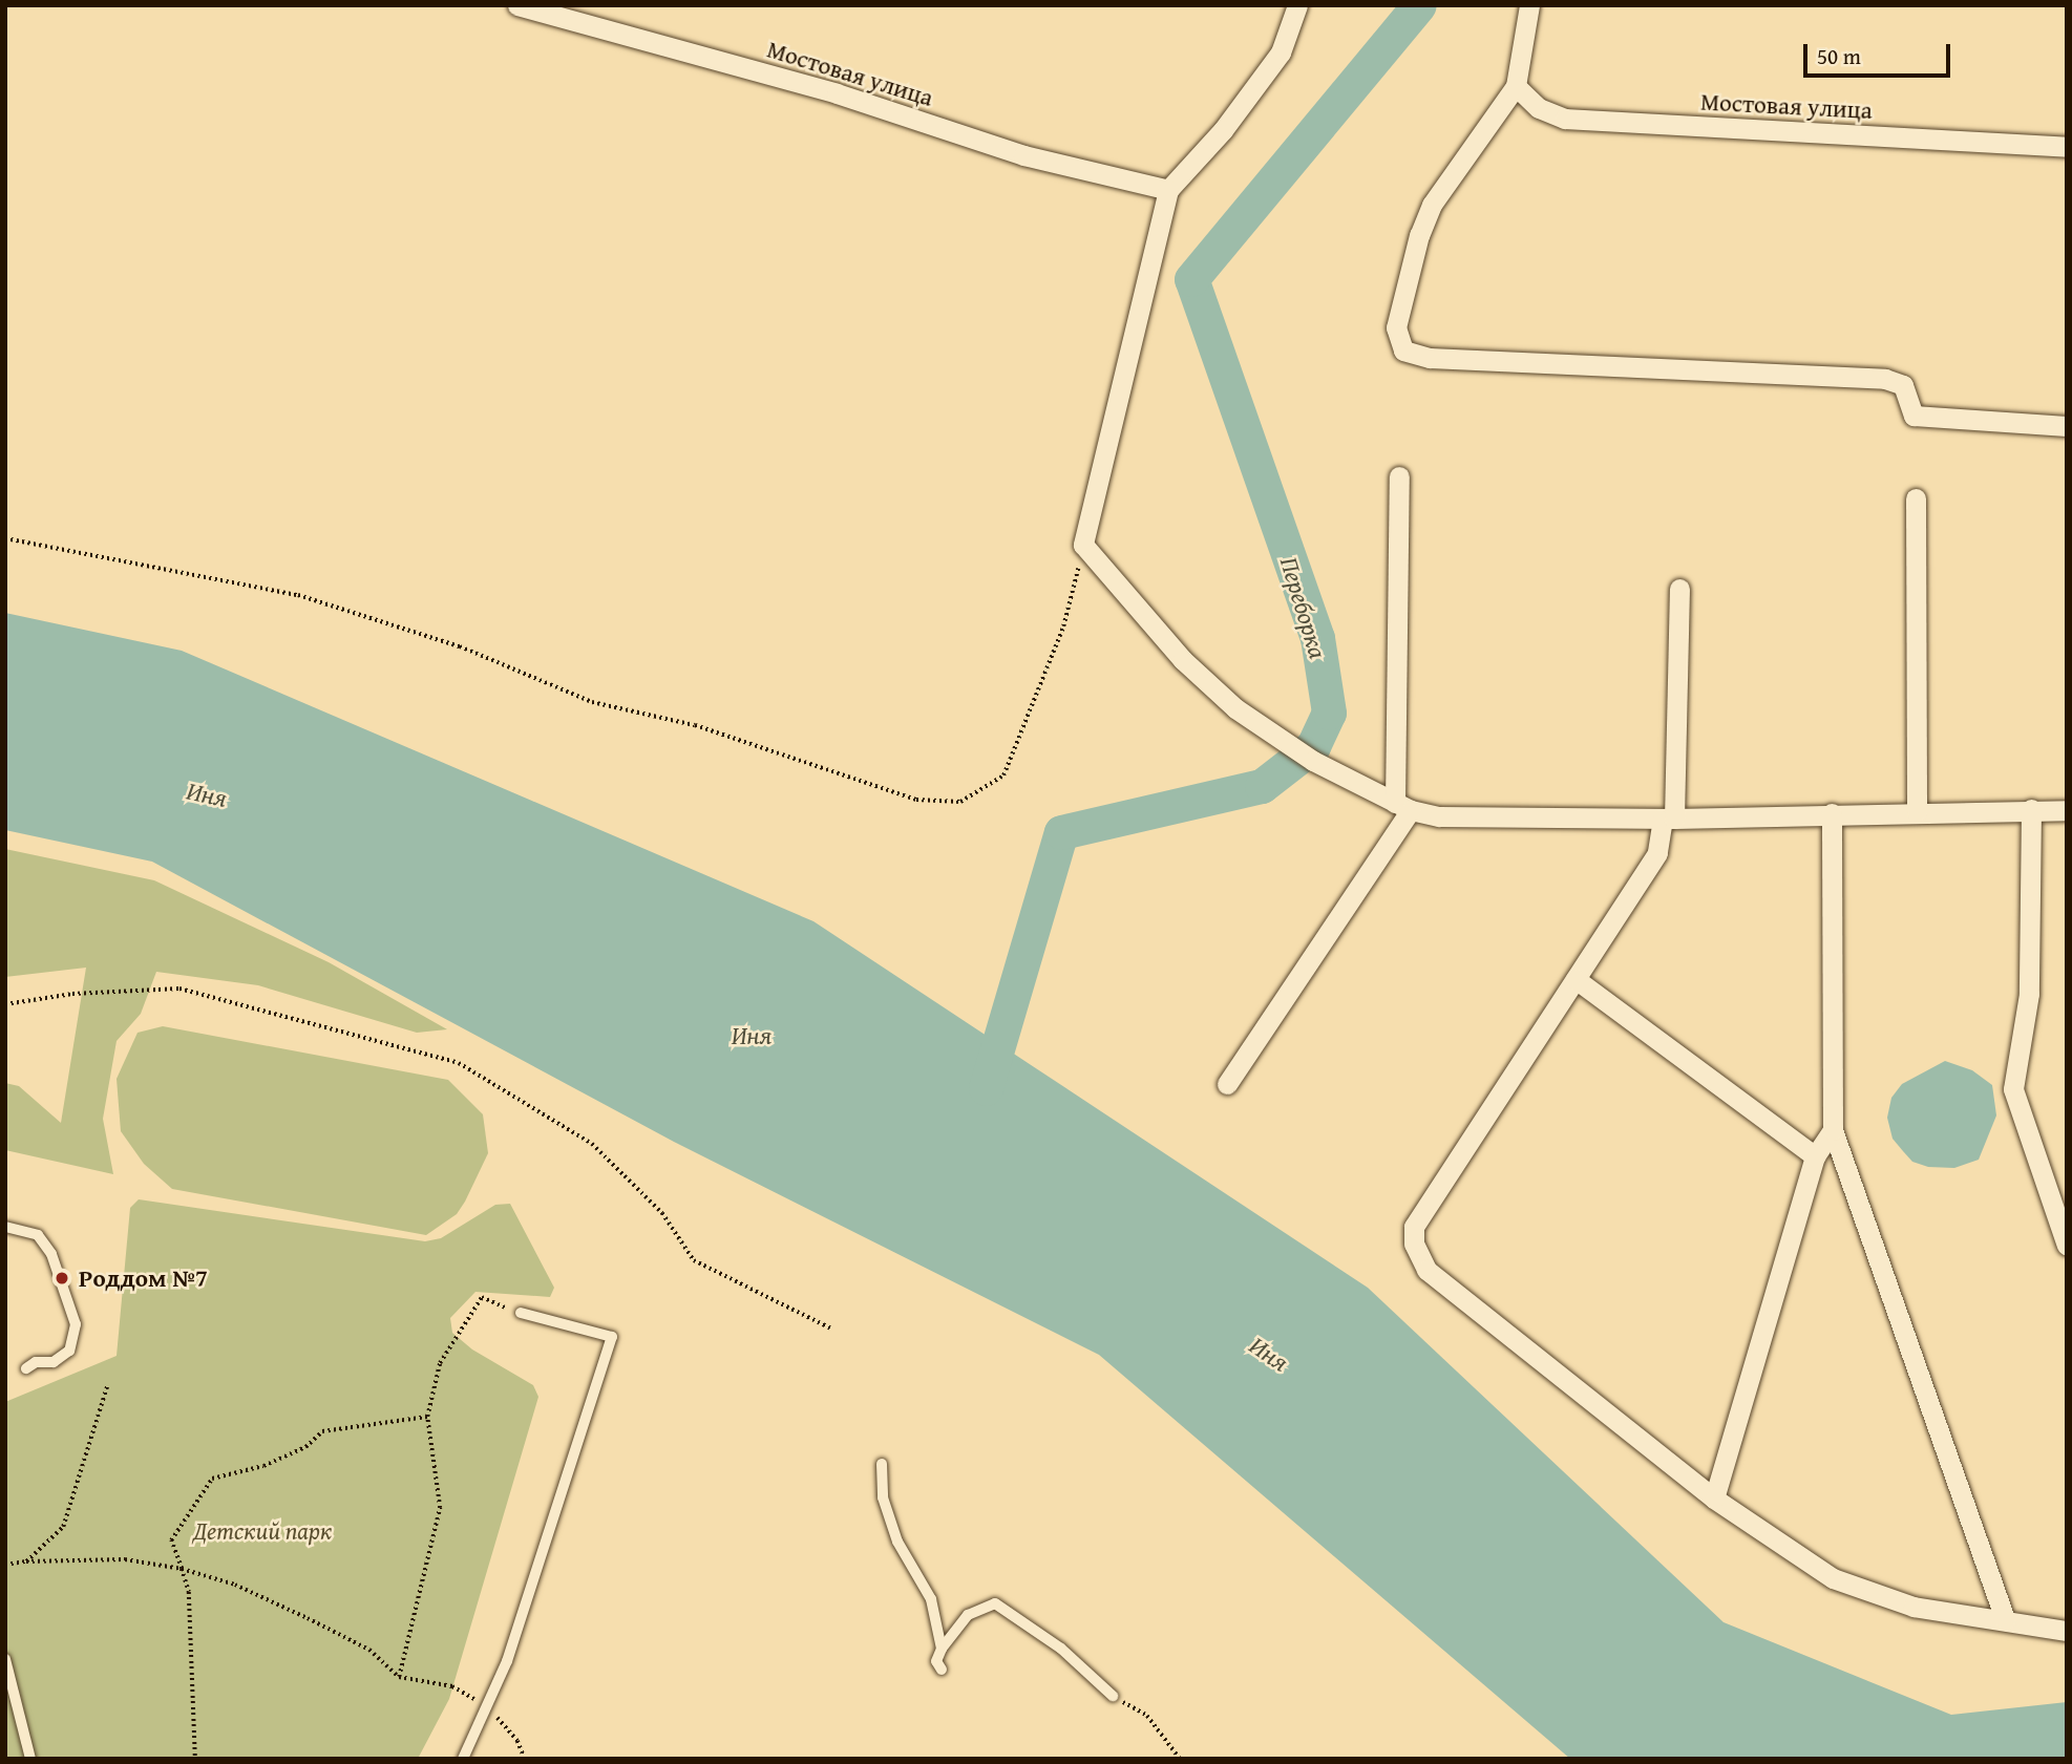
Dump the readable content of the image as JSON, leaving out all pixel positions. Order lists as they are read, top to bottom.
{
  "streets": {
    "street": ["Мостовая улица"]
  },
  "water": ["Переборка", "Иня"],
  "parks": ["Детский парк"],
  "places": ["Роддом №7"],
  "scale_bar": "50 m"
}
